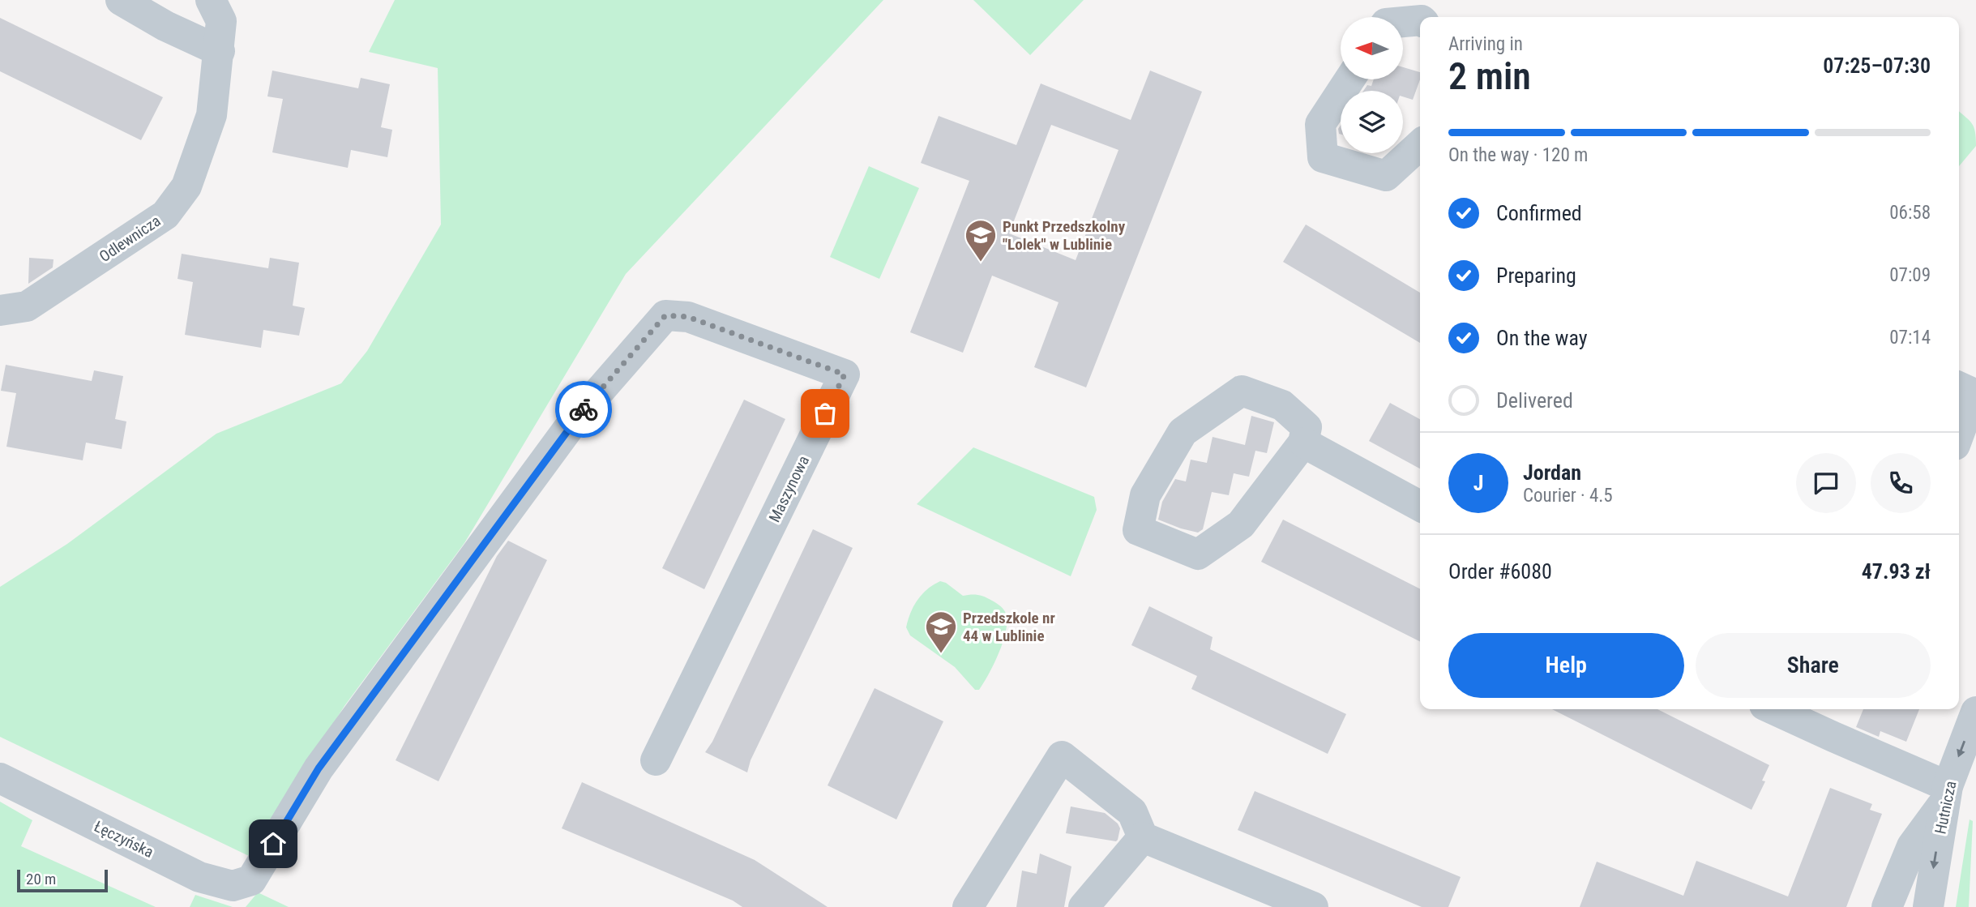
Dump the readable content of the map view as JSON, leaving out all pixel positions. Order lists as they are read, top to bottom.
{
  "streets": {
    "street": [
      "Odlewnicza",
      "Maszynowa",
      "Hutnicza",
      "Łęczyńska"
    ]
  },
  "crossings": [
    ["Maszynowa", "Łęczyńska"]
  ],
  "places": {
    "school or university": ["Punkt Przedszkolny \"Lolek\" w Lublinie", "Przedszkole nr 44 w Lublinie"]
  },
  "scale_bar": "20 m",
  "north": "left",
  "page": {
    "heading": ["2 min", "Arriving in", "07:25–07:30"],
    "panel": [
      "Jordan",
      "Courier · 4.5",
      "Order #6080",
      "47.93 zł"
    ],
    "bar": "On the way · 120 m",
    "list": [
      ["Confirmed", "06:58"],
      ["Preparing", "07:09"],
      ["On the way", "07:14"],
      "Delivered"
    ],
    "round": "J",
    "buttons": ["Help", "Share"],
    "scale": "20 m"
  }
}
